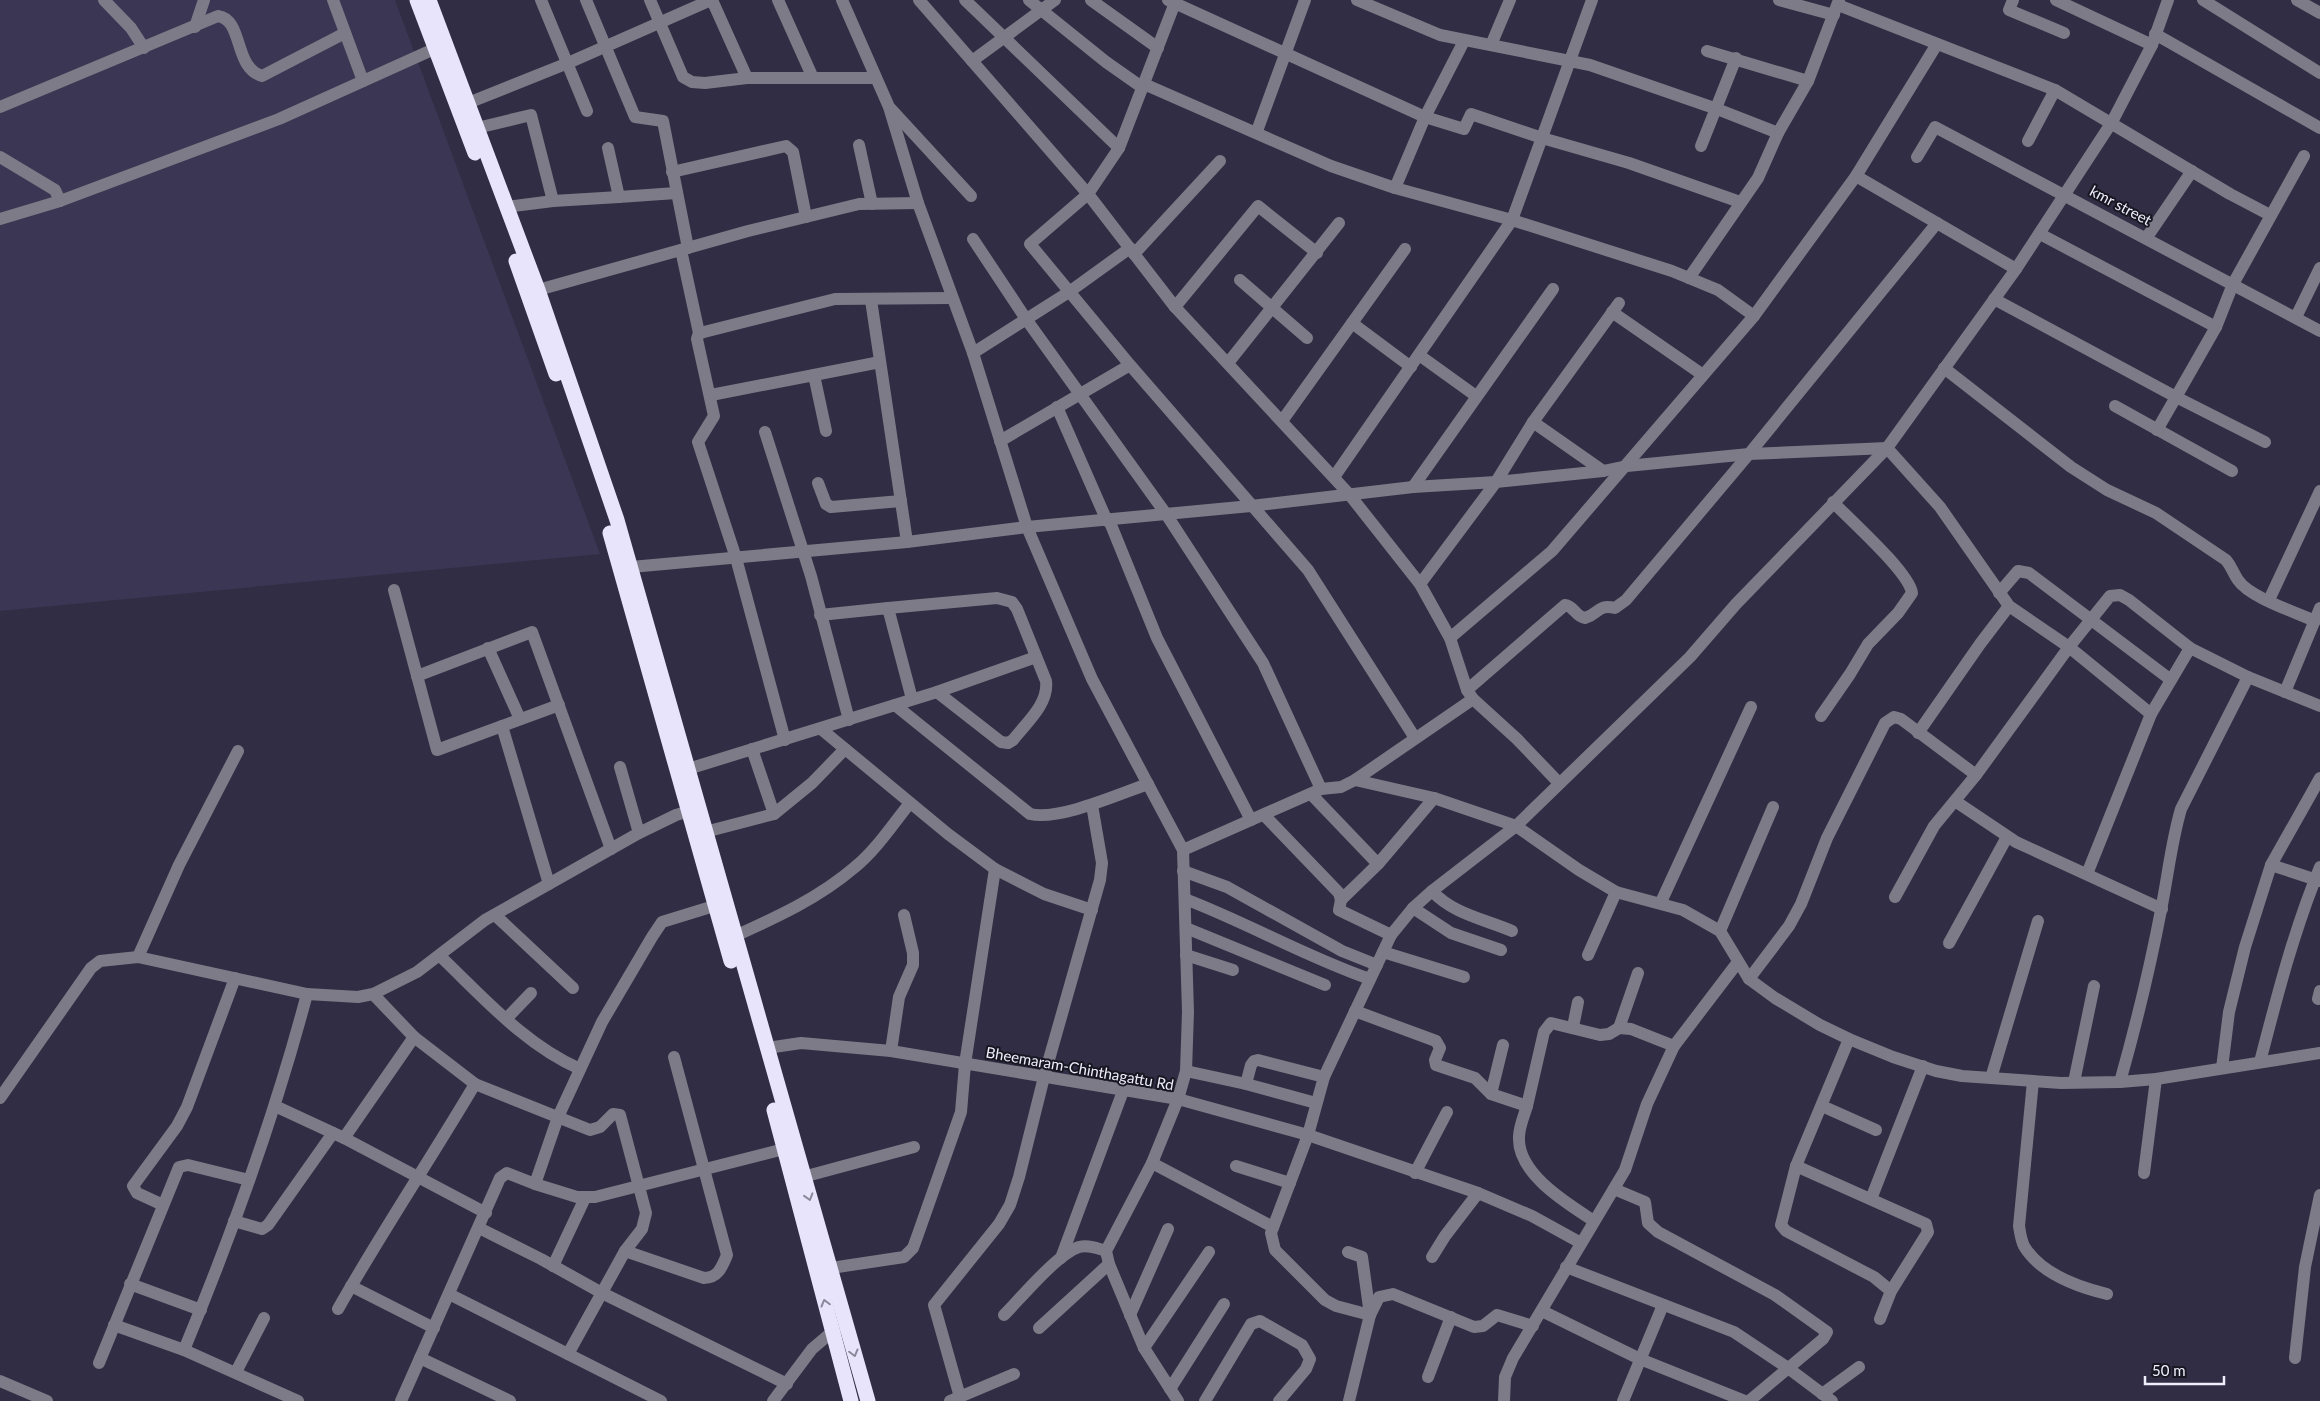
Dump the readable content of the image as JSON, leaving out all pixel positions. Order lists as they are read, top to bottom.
{
  "streets": {
    "street": ["kmr street", "Bheemaram-Chinthagattu Rd"]
  },
  "scale_bar": "50 m"
}
